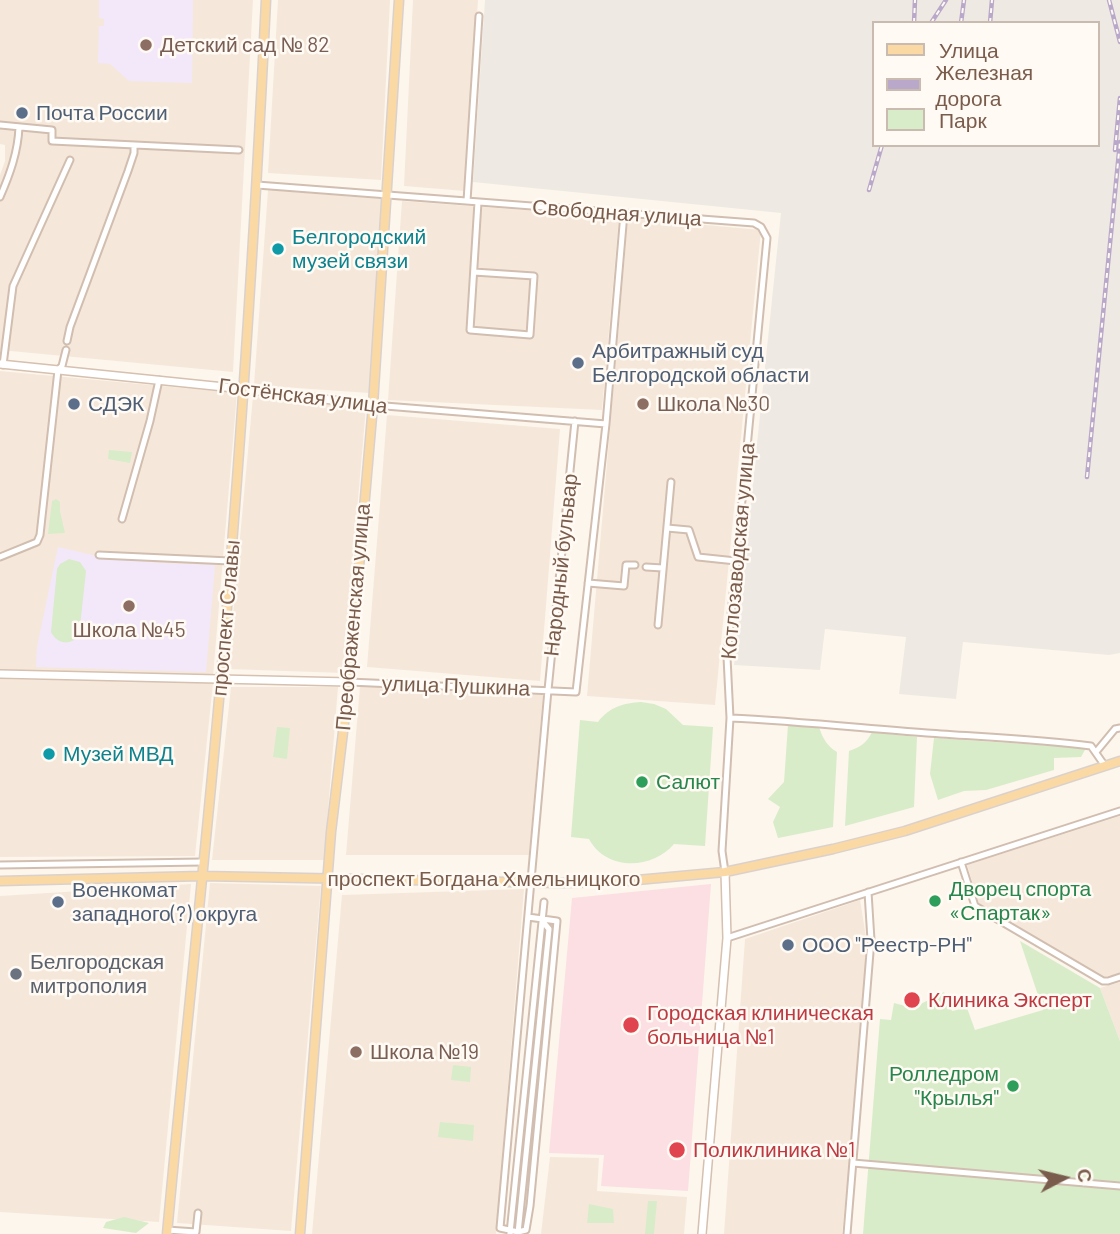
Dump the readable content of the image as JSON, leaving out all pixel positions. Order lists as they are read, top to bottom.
{
  "streets": {
    "main road": ["Преображенская улица", "проспект Славы", "проспект Богдана Хмельницкого"],
    "street": [
      "Свободная улица",
      "Гостёнская улица",
      "Котлозаводская улица",
      "Народный бульвар",
      "улица Пушкина"
    ]
  },
  "crossings": [
    ["Свободная улица", "Котлозаводская улица"],
    ["Свободная улица", "Народный бульвар"],
    ["Свободная улица", "Преображенская улица"],
    ["Свободная улица", "проспект Славы"],
    ["Гостёнская улица", "Народный бульвар"],
    ["Гостёнская улица", "Преображенская улица"],
    ["Гостёнская улица", "проспект Славы"],
    ["Котлозаводская улица", "проспект Богдана Хмельницкого"],
    ["Народный бульвар", "улица Пушкина"],
    ["Народный бульвар", "проспект Богдана Хмельницкого"],
    ["Преображенская улица", "улица Пушкина"],
    ["Преображенская улица", "проспект Богдана Хмельницкого"],
    ["проспект Славы", "улица Пушкина"],
    ["проспект Славы", "проспект Богдана Хмельницкого"]
  ],
  "places": [
    "Детский сад № 82",
    "Почта России",
    "Белгородский музей связи",
    "Арбитражный суд Белгородской области",
    "СДЭК",
    "Школа №30",
    "Школа №45",
    "Музей МВД",
    "Салют",
    "Дворец спорта «Спартак»",
    "Военкомат западного(?) округа",
    "ООО \"Реестр-РН\"",
    "Белгородская митрополия",
    "Клиника Эксперт",
    "Городская клиническая больница №1",
    "Школа №19",
    "Ролледром \"Крылья\"",
    "Поликлиника №1"
  ],
  "legend": ["Улица", "Железная дорога", "Парк"],
  "north": "right"
}
